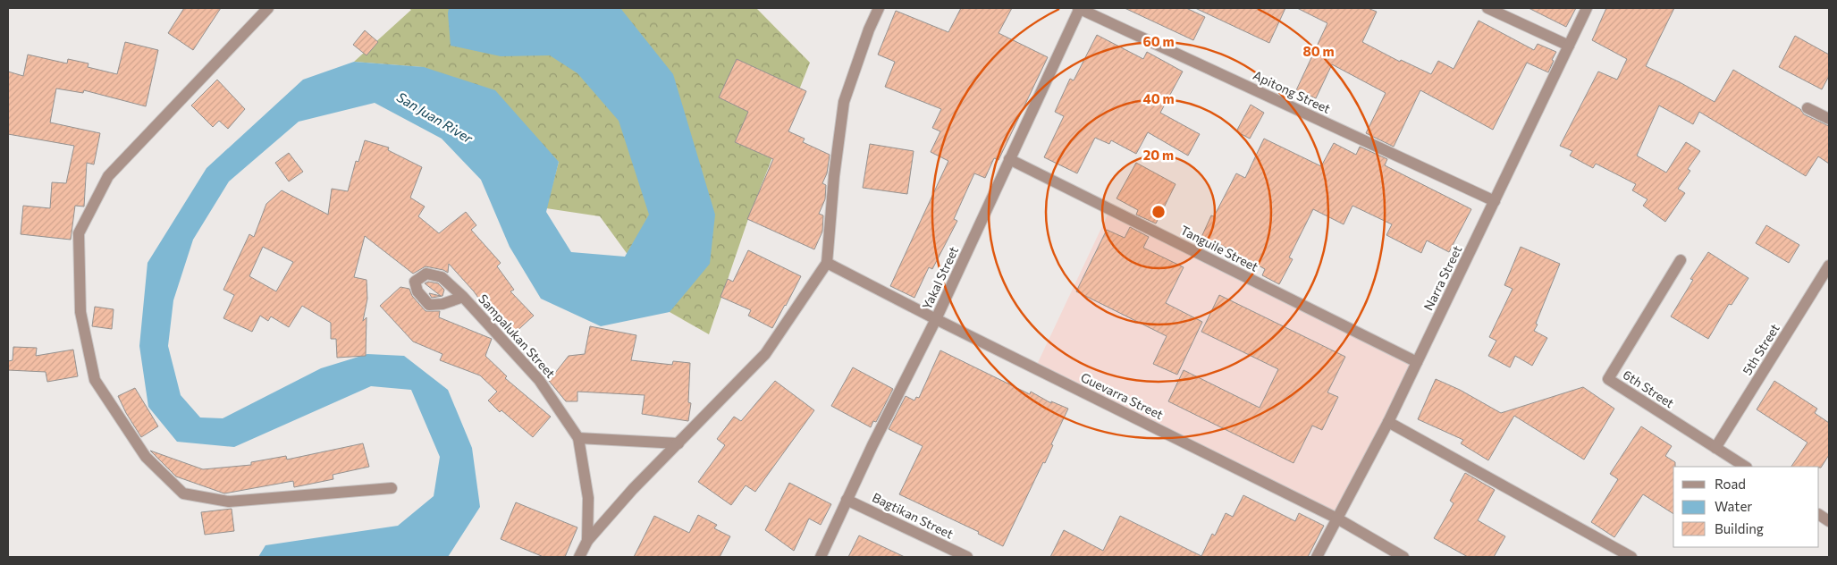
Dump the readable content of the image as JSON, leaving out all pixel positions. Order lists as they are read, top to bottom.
{
  "streets": {
    "street": [
      "Apitong Street",
      "Tanguile Street",
      "Yakal Street",
      "Narra Street",
      "Sampalukan Street",
      "5th Street",
      "6th Street",
      "Guevarra Street",
      "Bagtikan Street"
    ]
  },
  "crossings": [
    ["Apitong Street", "Yakal Street"],
    ["Apitong Street", "Narra Street"],
    ["Tanguile Street", "Yakal Street"],
    ["Tanguile Street", "Narra Street"],
    ["Yakal Street", "Guevarra Street"],
    ["Yakal Street", "Bagtikan Street"],
    ["Narra Street", "Guevarra Street"],
    ["5th Street", "6th Street"]
  ],
  "water": ["San Juan River"],
  "legend": ["Road", "Water", "Building"],
  "rings": [
    "60 m",
    "80 m",
    "40 m",
    "20 m"
  ]
}
